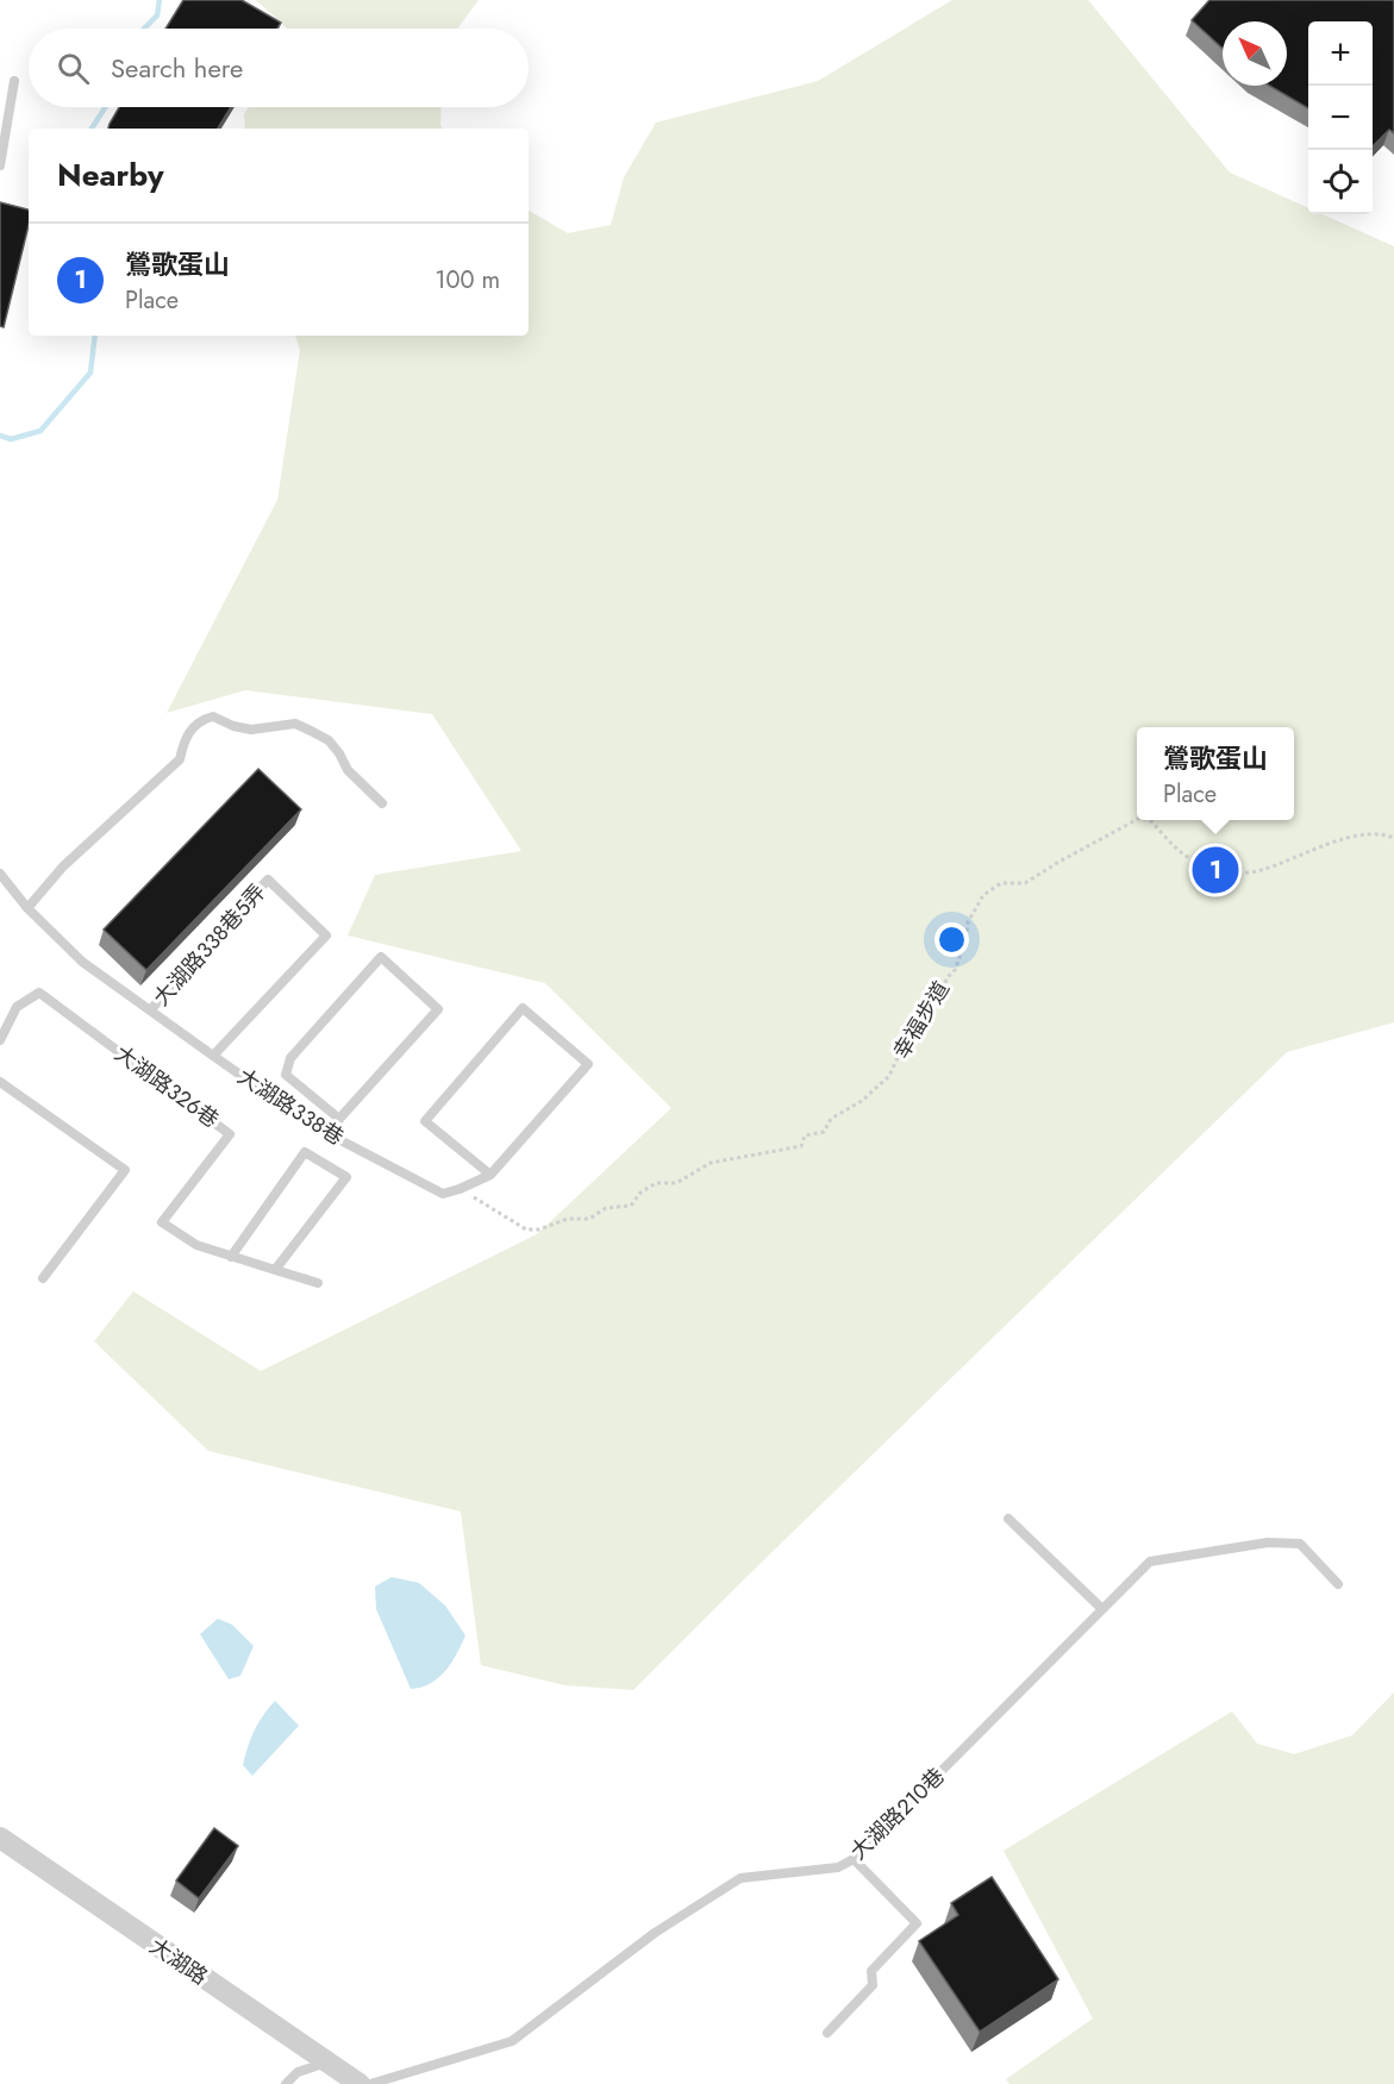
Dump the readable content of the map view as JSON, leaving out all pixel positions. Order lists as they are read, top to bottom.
{
  "streets": {
    "street": ["大湖路"],
    "lane": [
      "大湖路338巷5弄",
      "大湖路326巷",
      "大湖路338巷",
      "大湖路210巷"
    ],
    "path": ["幸福步道"]
  },
  "crossings": [
    ["大湖路338巷5弄", "大湖路338巷"],
    ["幸福步道", "大湖路338巷"]
  ],
  "north": "top left",
  "page": {
    "map_buttons": ["+", "−"],
    "search": "Search here",
    "heading": "Nearby",
    "list": [
      {
        "mark": "1",
        "name": "鶯歌蛋山",
        "note": "Place",
        "value": "100 m"
      }
    ],
    "popup": ["鶯歌蛋山", "Place"],
    "pins": "1"
  }
}
